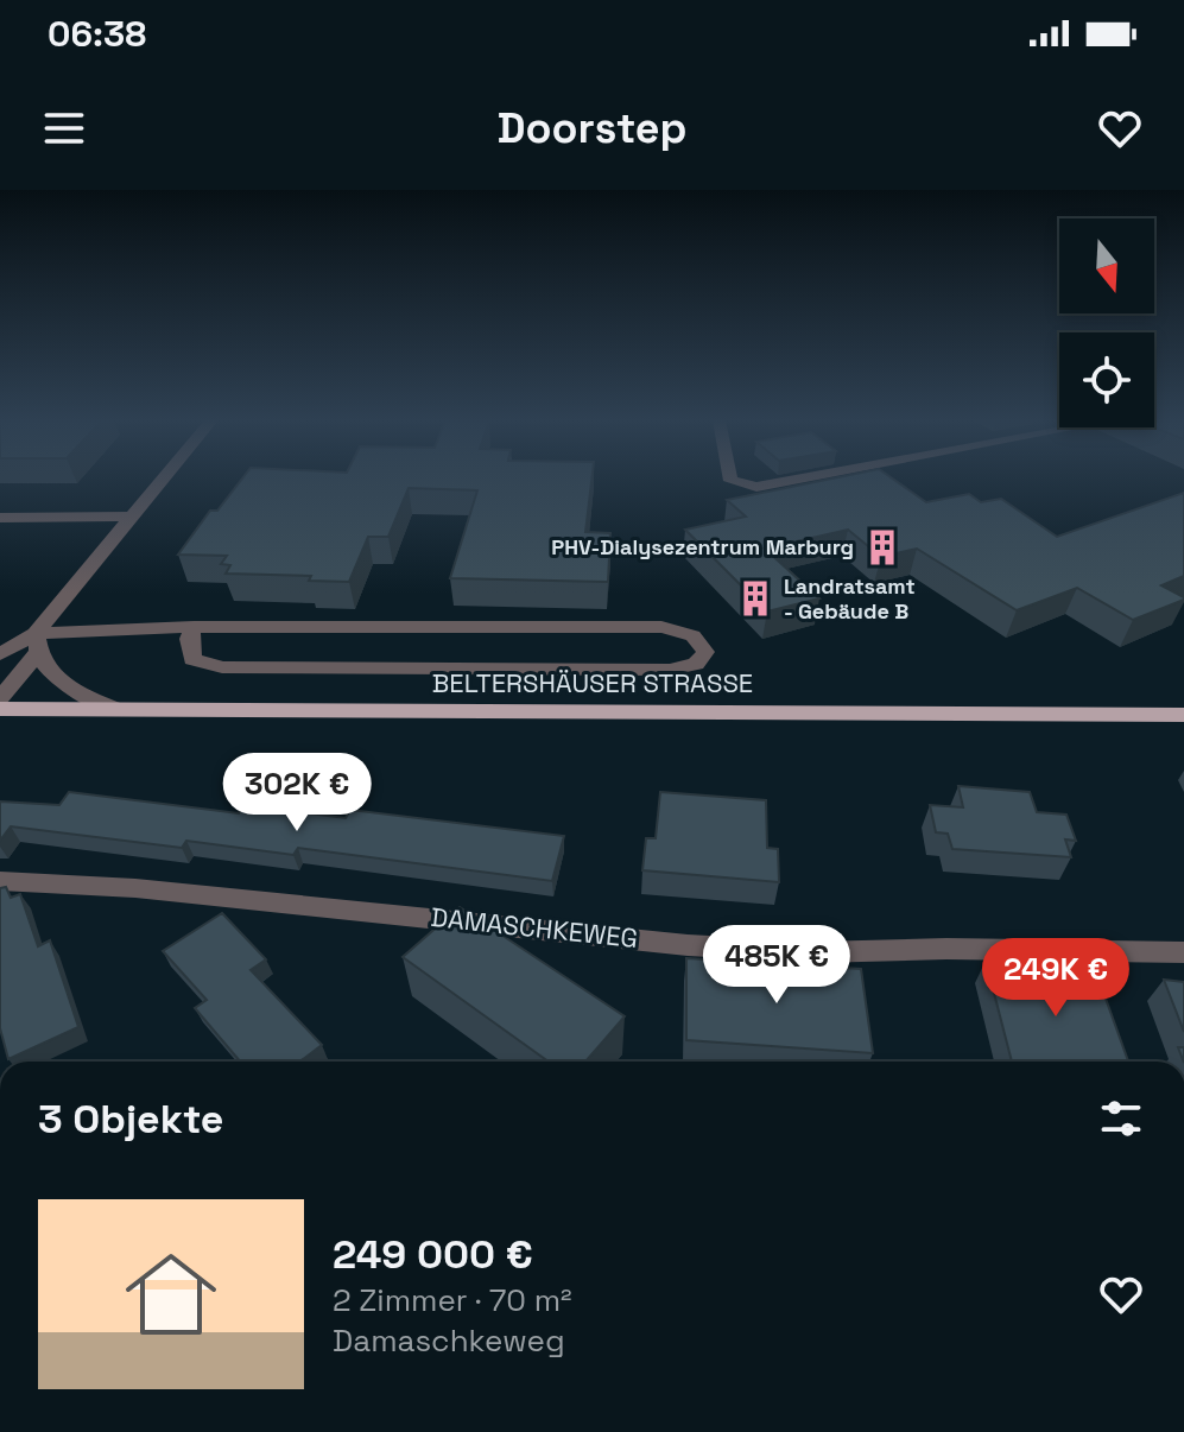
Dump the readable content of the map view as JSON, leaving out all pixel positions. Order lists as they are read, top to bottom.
{
  "streets": {
    "main road": ["BELTERSHÄUSER STRASSE"],
    "street": ["DAMASCHKEWEG"]
  },
  "places": {
    "building": ["PHV-Dialysezentrum Marburg", "Landratsamt - Gebäude B"]
  },
  "north": "bottom",
  "page": {
    "status": "06:38",
    "header": "Doorstep",
    "price": ["302K €", "485K €", "249K €"],
    "heading": "3 Objekte",
    "list": [
      {
        "name": "249 000 €",
        "note": "2 Zimmer · 70 m² · Damaschkeweg"
      }
    ]
  }
}
